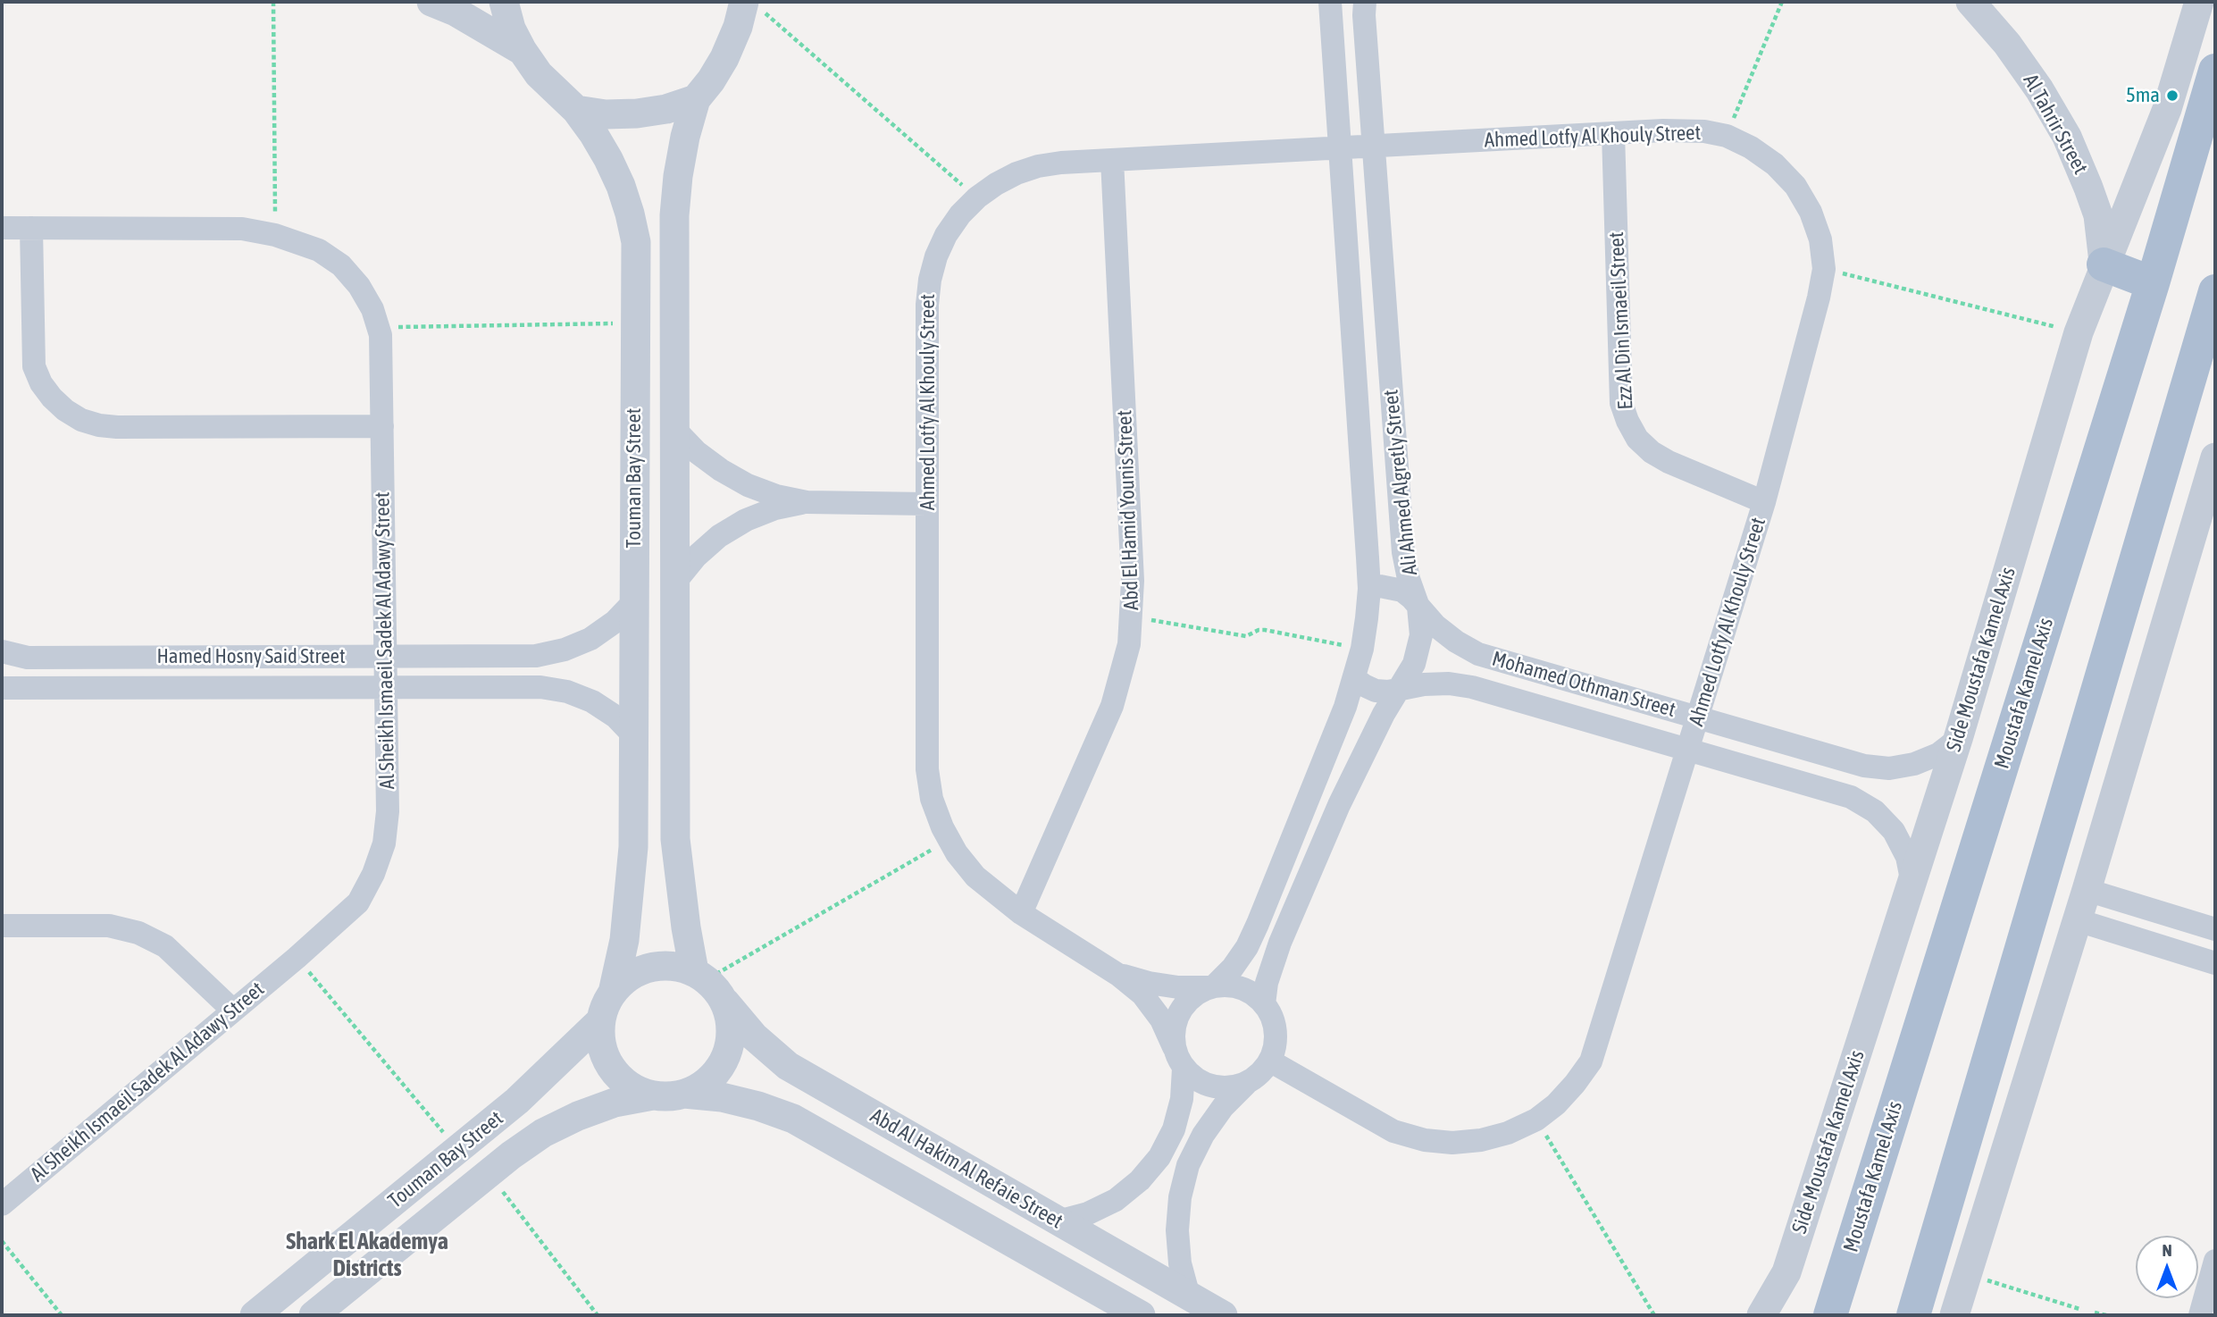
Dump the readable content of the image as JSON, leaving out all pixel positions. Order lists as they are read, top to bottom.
{
  "streets": {
    "main road": ["Moustafa Kamel Axis"],
    "street": [
      "Al Tahrir Street",
      "Ahmed Lotfy Al Khouly Street",
      "Ezz Al Din Ismaeil Street",
      "Touman Bay Street",
      "Ali Ahmed Algretly Street",
      "Abd El Hamid Younis Street",
      "Al Sheikh Ismaeil Sadek Al Adawy Street",
      "Hamed Hosny Said Street",
      "Side Moustafa Kamel Axis",
      "Mohamed Othman Street",
      "Abd Al Hakim Al Refaie Street"
    ]
  },
  "crossings": [
    ["Al Tahrir Street", "Side Moustafa Kamel Axis"],
    ["Ahmed Lotfy Al Khouly Street", "Ezz Al Din Ismaeil Street"],
    ["Ahmed Lotfy Al Khouly Street", "Ali Ahmed Algretly Street"],
    ["Ahmed Lotfy Al Khouly Street", "Abd El Hamid Younis Street"],
    ["Ahmed Lotfy Al Khouly Street", "Mohamed Othman Street"],
    ["Touman Bay Street", "Hamed Hosny Said Street"],
    ["Touman Bay Street", "Abd Al Hakim Al Refaie Street"],
    ["Ali Ahmed Algretly Street", "Mohamed Othman Street"],
    ["Al Sheikh Ismaeil Sadek Al Adawy Street", "Hamed Hosny Said Street"],
    ["Side Moustafa Kamel Axis", "Mohamed Othman Street"]
  ],
  "districts": ["Shark El Akademya Districts"],
  "places": ["5ma"],
  "north": "top"
}
